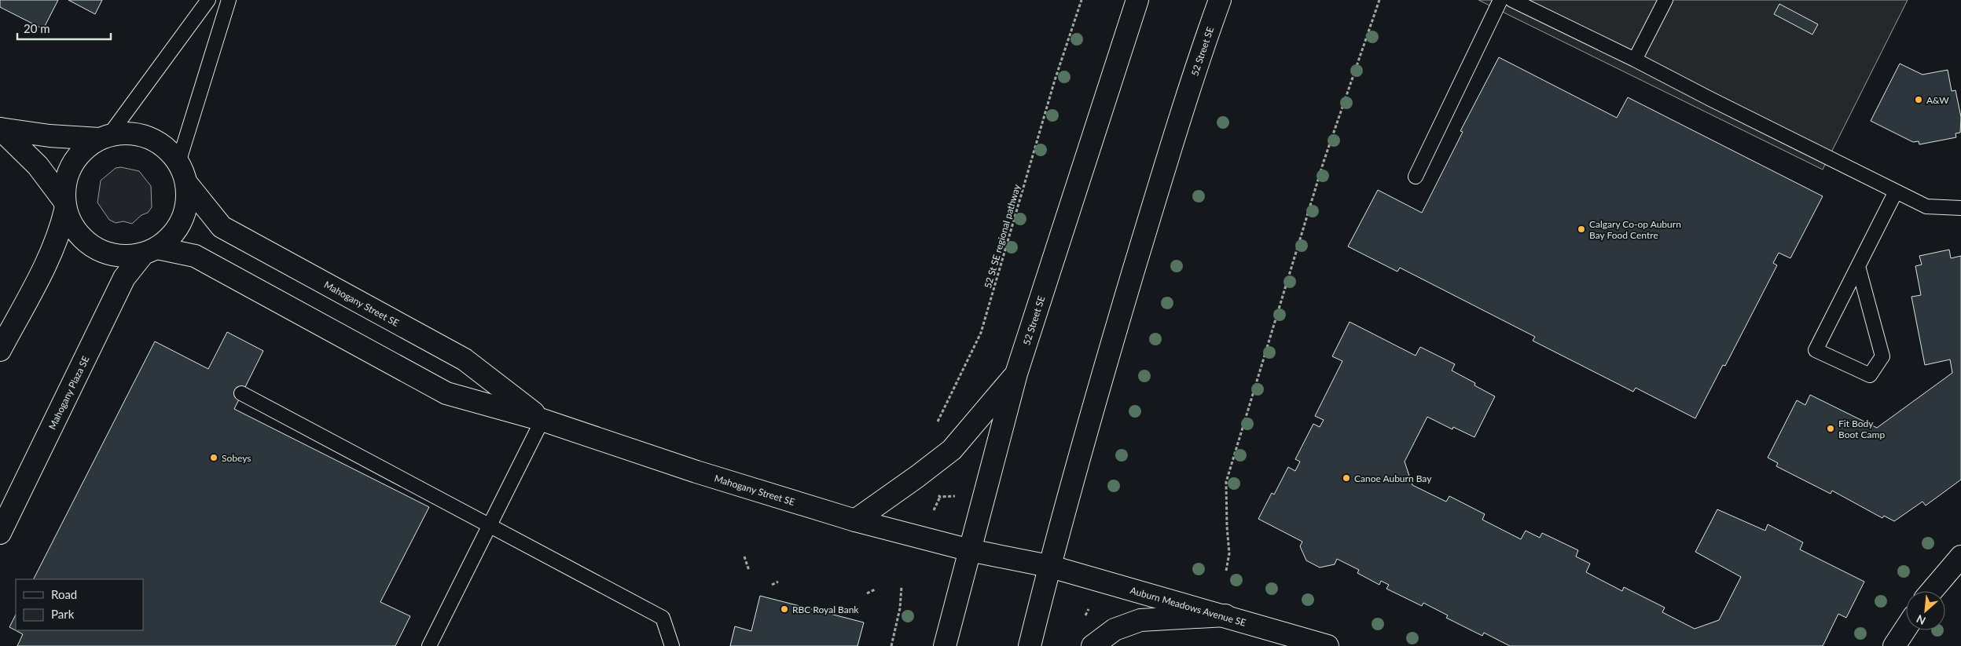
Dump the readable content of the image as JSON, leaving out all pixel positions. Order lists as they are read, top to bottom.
{
  "streets": {
    "street": [
      "52 Street SE",
      "Mahogany Street SE",
      "Mahogany Plaza SE",
      "Auburn Meadows Avenue SE"
    ],
    "path": ["52 St SE regional pathway"]
  },
  "crossings": [
    ["52 Street SE", "Mahogany Street SE"],
    ["52 Street SE", "Auburn Meadows Avenue SE"],
    ["Mahogany Street SE", "Mahogany Plaza SE"],
    ["Mahogany Street SE", "Auburn Meadows Avenue SE"]
  ],
  "places": [
    "A&W",
    "Calgary Co-op Auburn Bay Food Centre",
    "Fit Body Boot Camp",
    "Sobeys",
    "Canoe Auburn Bay",
    "RBC Royal Bank"
  ],
  "legend": ["Road", "Park"],
  "scale_bar": "20 m",
  "north": "bottom left"
}
